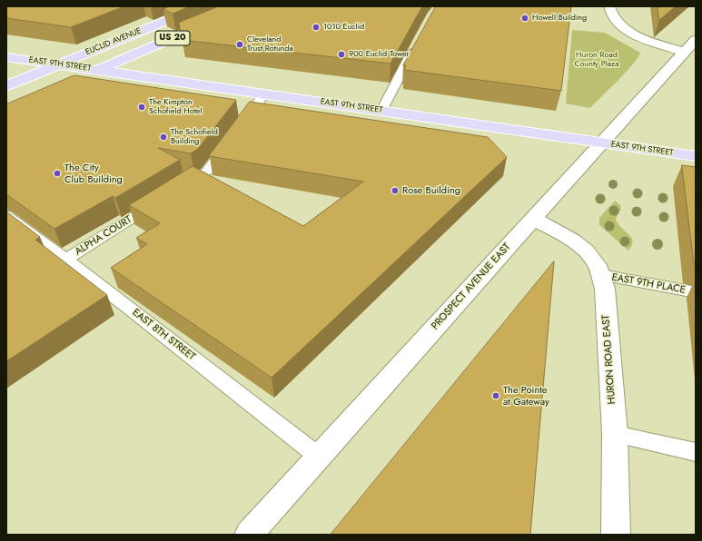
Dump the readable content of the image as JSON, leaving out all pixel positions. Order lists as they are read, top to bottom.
{
  "streets": {
    "main road": ["US 20", "EUCLID AVENUE", "EAST 9TH STREET"],
    "street": ["PROSPECT AVENUE EAST", "HURON ROAD EAST"],
    "lane": ["ALPHA COURT", "EAST 9TH PLACE", "EAST 8TH STREET"]
  },
  "crossings": [
    ["EUCLID AVENUE", "EAST 9TH STREET"],
    ["EAST 9TH STREET", "PROSPECT AVENUE EAST"],
    ["ALPHA COURT", "EAST 8TH STREET"],
    ["EAST 9TH PLACE", "HURON ROAD EAST"],
    ["PROSPECT AVENUE EAST", "EAST 8TH STREET"],
    ["PROSPECT AVENUE EAST", "HURON ROAD EAST"]
  ],
  "parks": ["Huron Road County Plaza"],
  "places": [
    "Howell Building",
    "1010 Euclid",
    "Cleveland Trust Rotunda",
    "900 Euclid Tower",
    "The Kimpton Schofield Hotel",
    "The Schofield Building",
    "The City Club Building",
    "Rose Building",
    "The Pointe at Gateway"
  ]
}
